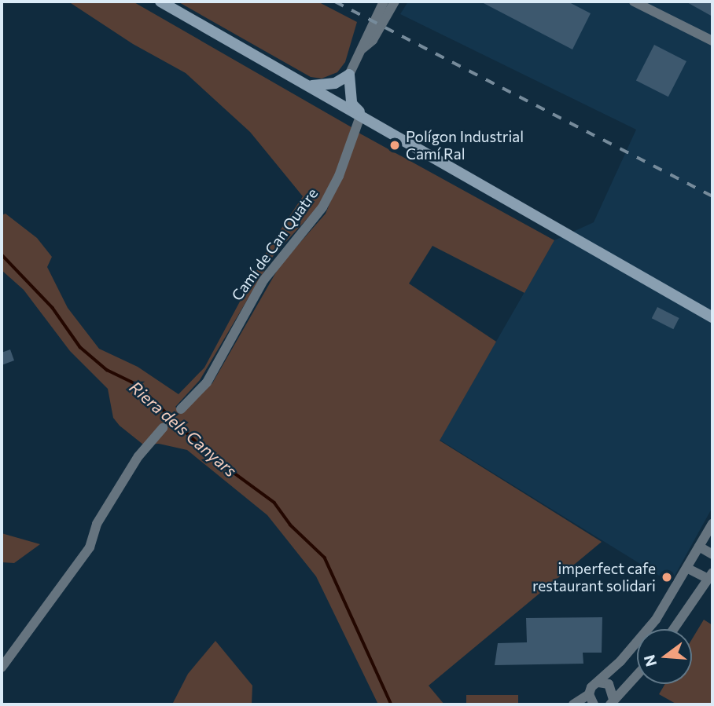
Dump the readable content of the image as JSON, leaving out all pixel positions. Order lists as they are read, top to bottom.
{
  "streets": {
    "street": ["Camí de Can Quatre"]
  },
  "water": ["Riera dels Canyars"],
  "places": ["Polígon Industrial Camí Ral", "imperfect cafe restaurant solidari"],
  "north": "left"
}
